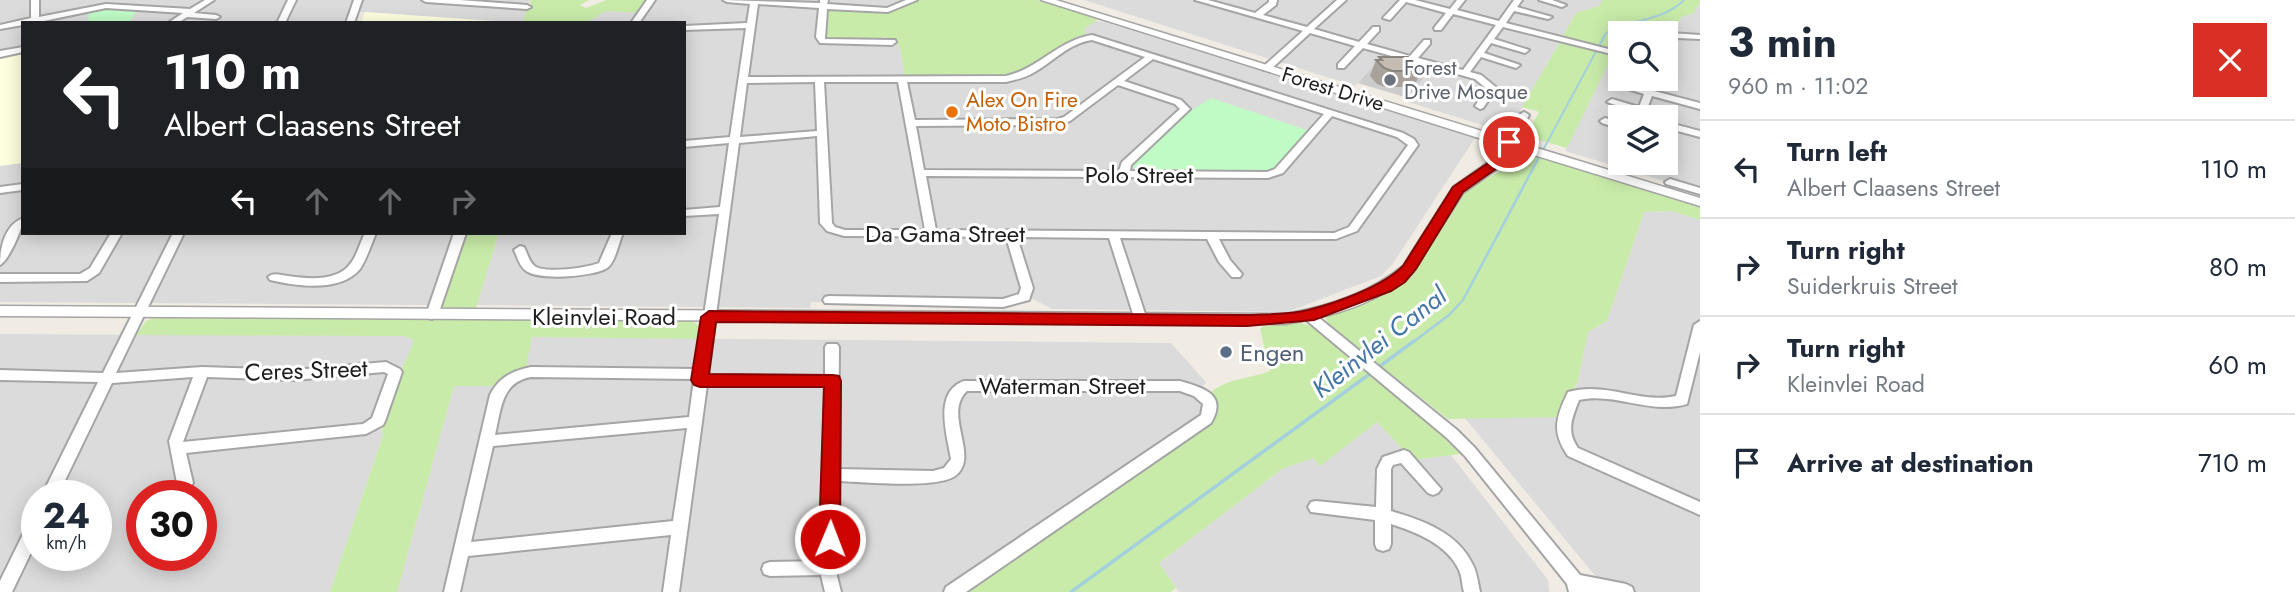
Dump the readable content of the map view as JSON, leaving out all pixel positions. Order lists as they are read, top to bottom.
{
  "streets": {
    "street": [
      "Forest Drive",
      "Polo Street",
      "Da Gama Street",
      "Kleinvlei Road",
      "Ceres Street",
      "Waterman Street"
    ]
  },
  "crossings": [
    ["Forest Drive", "Kleinvlei Road"],
    ["Polo Street", "Da Gama Street"]
  ],
  "water": ["Kleinvlei Canal"],
  "places": ["Forest Drive Mosque", "Alex On Fire Moto Bistro", "Engen"],
  "page": {
    "heading": ["3 min", "960 m · 11:02"],
    "turn": ["110 m", "Albert Claasens Street"],
    "list": [
      {
        "name": "Turn left",
        "note": "Albert Claasens Street",
        "value": "110 m"
      },
      {
        "name": "Turn right",
        "note": "Suiderkruis Street",
        "value": "80 m"
      },
      {
        "name": "Turn right",
        "note": "Kleinvlei Road",
        "value": "60 m"
      },
      {
        "name": "Arrive at destination",
        "value": "710 m"
      }
    ],
    "speed": "24 km/h",
    "limit": "30"
  }
}
